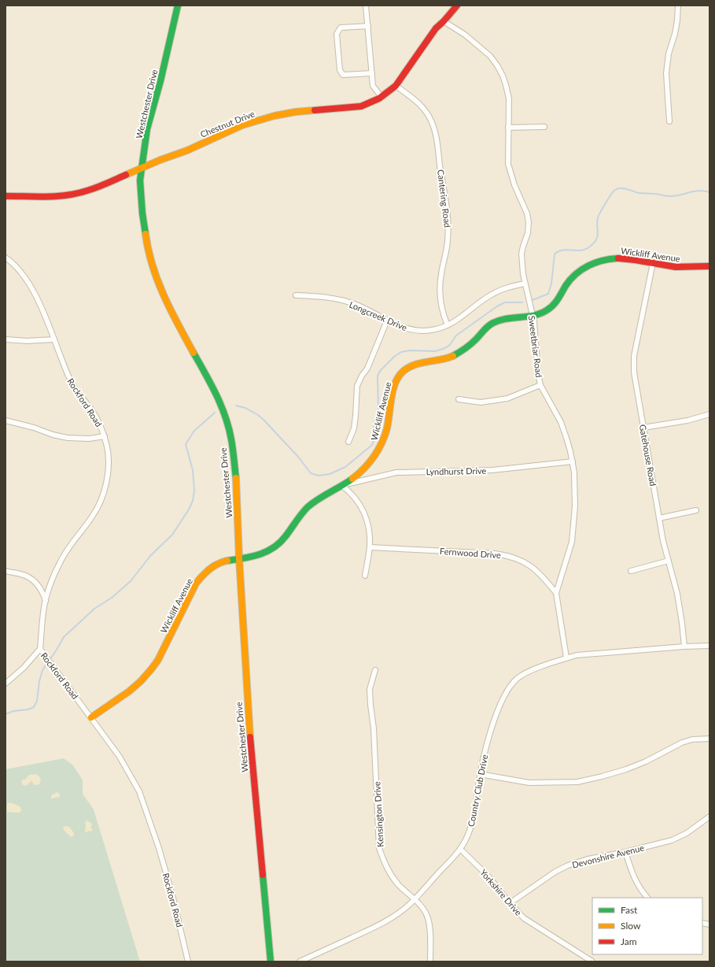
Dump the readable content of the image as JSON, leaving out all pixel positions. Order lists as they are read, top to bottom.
{
  "streets": {
    "street": [
      "Westchester Drive",
      "Chestnut Drive",
      "Cantering Road",
      "Wickliff Avenue",
      "Longcreek Drive",
      "Sweetbriar Road",
      "Rockford Road",
      "Gatehouse Road",
      "Lyndhurst Drive",
      "Fernwood Drive",
      "Country Club Drive",
      "Kensington Drive",
      "Devonshire Avenue",
      "Yorkshire Drive"
    ]
  },
  "crossings": [
    ["Westchester Drive", "Chestnut Drive"],
    ["Westchester Drive", "Wickliff Avenue"],
    ["Chestnut Drive", "Cantering Road"],
    ["Chestnut Drive", "Sweetbriar Road"],
    ["Cantering Road", "Longcreek Drive"],
    ["Wickliff Avenue", "Sweetbriar Road"],
    ["Wickliff Avenue", "Rockford Road"],
    ["Wickliff Avenue", "Gatehouse Road"],
    ["Wickliff Avenue", "Lyndhurst Drive"],
    ["Longcreek Drive", "Sweetbriar Road"],
    ["Sweetbriar Road", "Lyndhurst Drive"],
    ["Sweetbriar Road", "Fernwood Drive"],
    ["Sweetbriar Road", "Country Club Drive"],
    ["Gatehouse Road", "Country Club Drive"],
    ["Country Club Drive", "Kensington Drive"],
    ["Country Club Drive", "Yorkshire Drive"],
    ["Devonshire Avenue", "Yorkshire Drive"]
  ],
  "legend": ["Fast", "Slow", "Jam"]
}
